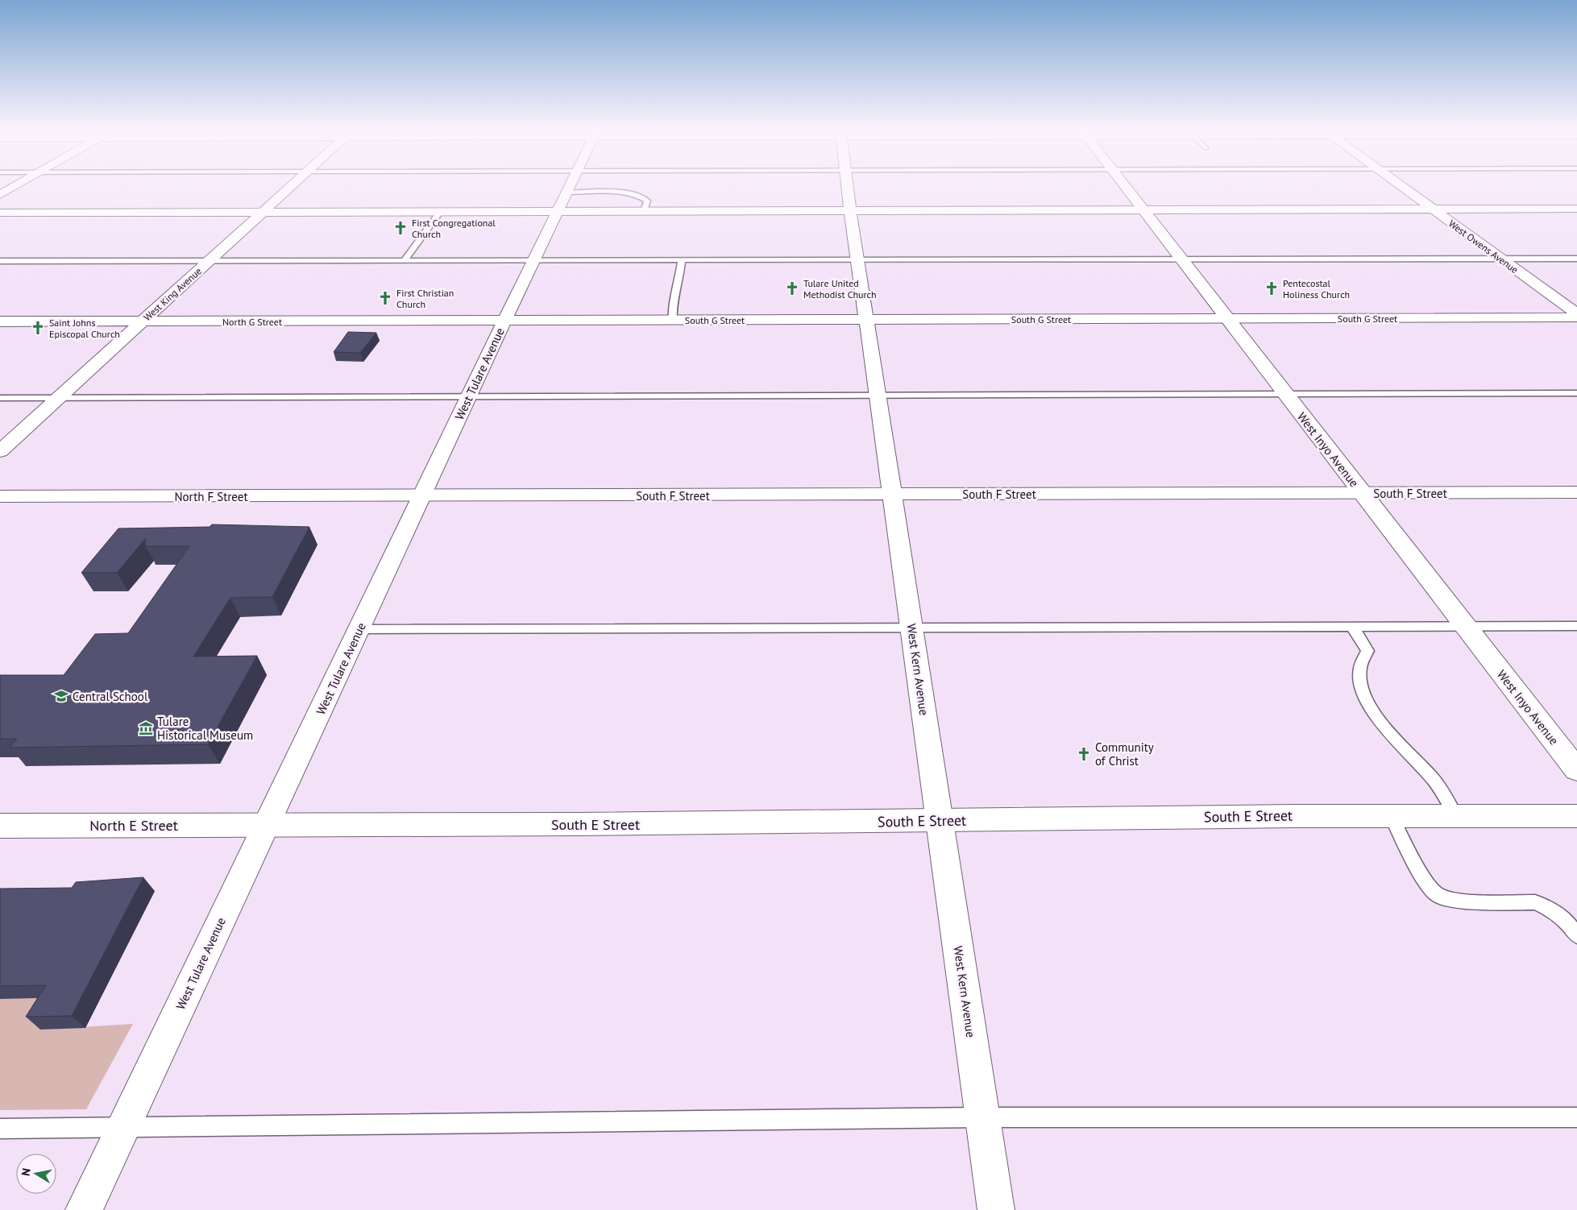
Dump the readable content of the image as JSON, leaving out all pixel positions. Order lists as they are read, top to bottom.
{
  "streets": {
    "street": [
      "West Owens Avenue",
      "West King Avenue",
      "South G Street",
      "North G Street",
      "West Tulare Avenue",
      "West Inyo Avenue",
      "South F Street",
      "North F Street",
      "West Kern Avenue",
      "South E Street",
      "North E Street"
    ]
  },
  "crossings": [
    ["West King Avenue", "North G Street"],
    ["South G Street", "North G Street"],
    ["South G Street", "West Tulare Avenue"],
    ["South G Street", "West Inyo Avenue"],
    ["South G Street", "West Kern Avenue"],
    ["North G Street", "West Tulare Avenue"],
    ["West Tulare Avenue", "South F Street"],
    ["West Tulare Avenue", "North F Street"],
    ["West Tulare Avenue", "South E Street"],
    ["West Tulare Avenue", "North E Street"],
    ["West Inyo Avenue", "South F Street"],
    ["South F Street", "North F Street"],
    ["South F Street", "West Kern Avenue"],
    ["West Kern Avenue", "South E Street"],
    ["South E Street", "North E Street"]
  ],
  "places": {
    "church": [
      "First Congregational Church",
      "Tulare United Methodist Church",
      "Pentecostal Holiness Church",
      "First Christian Church",
      "Saint Johns Episcopal Church",
      "Community of Christ"
    ],
    "school or university": ["Central School"],
    "museum": ["Tulare Historical Museum"]
  },
  "north": "left"
}
